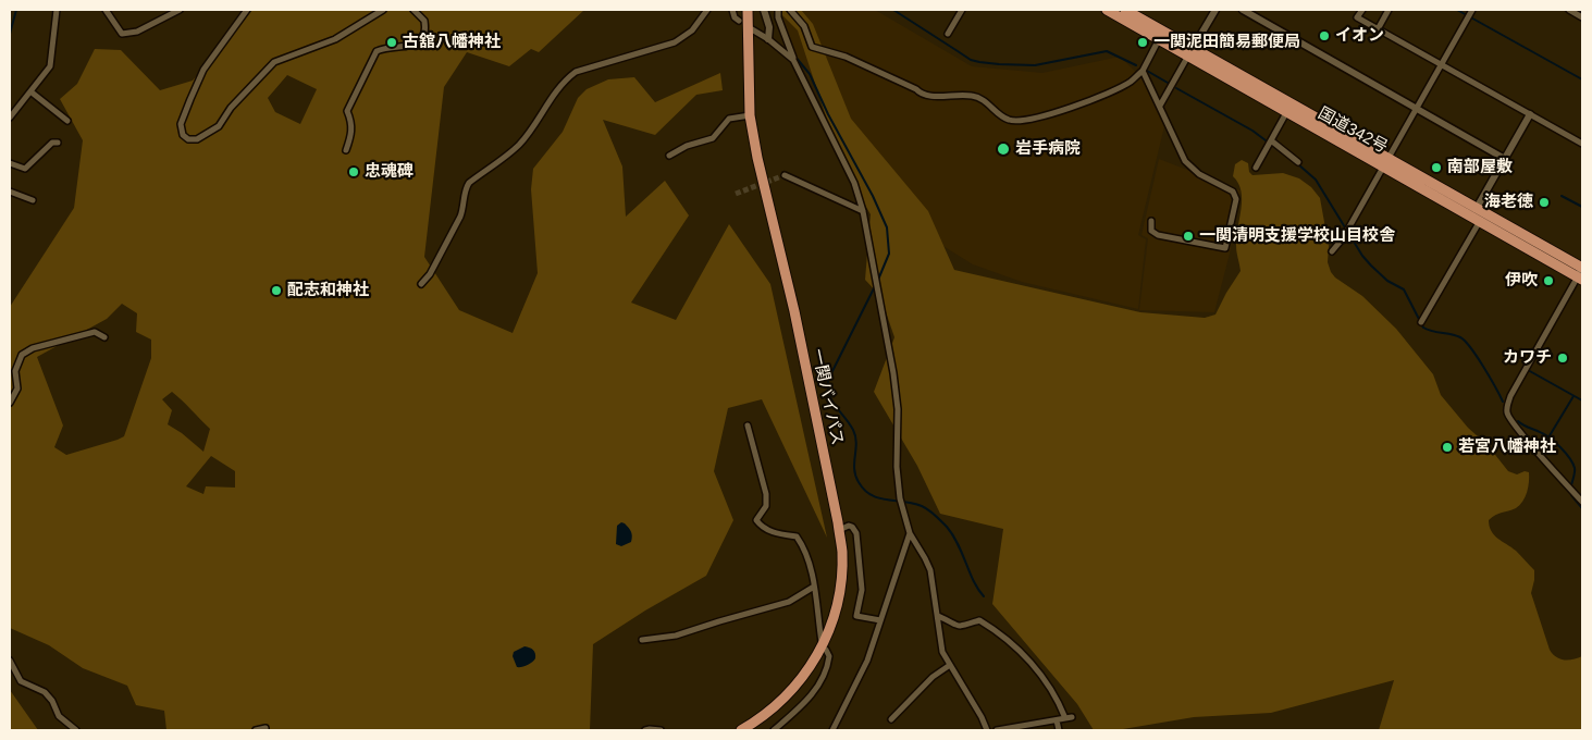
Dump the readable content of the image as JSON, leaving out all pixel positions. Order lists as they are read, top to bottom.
{
  "streets": {
    "highway": ["国道342号", "一関バイパス"]
  },
  "places": [
    "イオン",
    "古舘八幡神社",
    "一関泥田簡易郵便局",
    "岩手病院",
    "南部屋敷",
    "忠魂碑",
    "海老徳",
    "一関清明支援学校山目校舎",
    "伊吹",
    "配志和神社",
    "カワチ",
    "若宮八幡神社"
  ]
}
